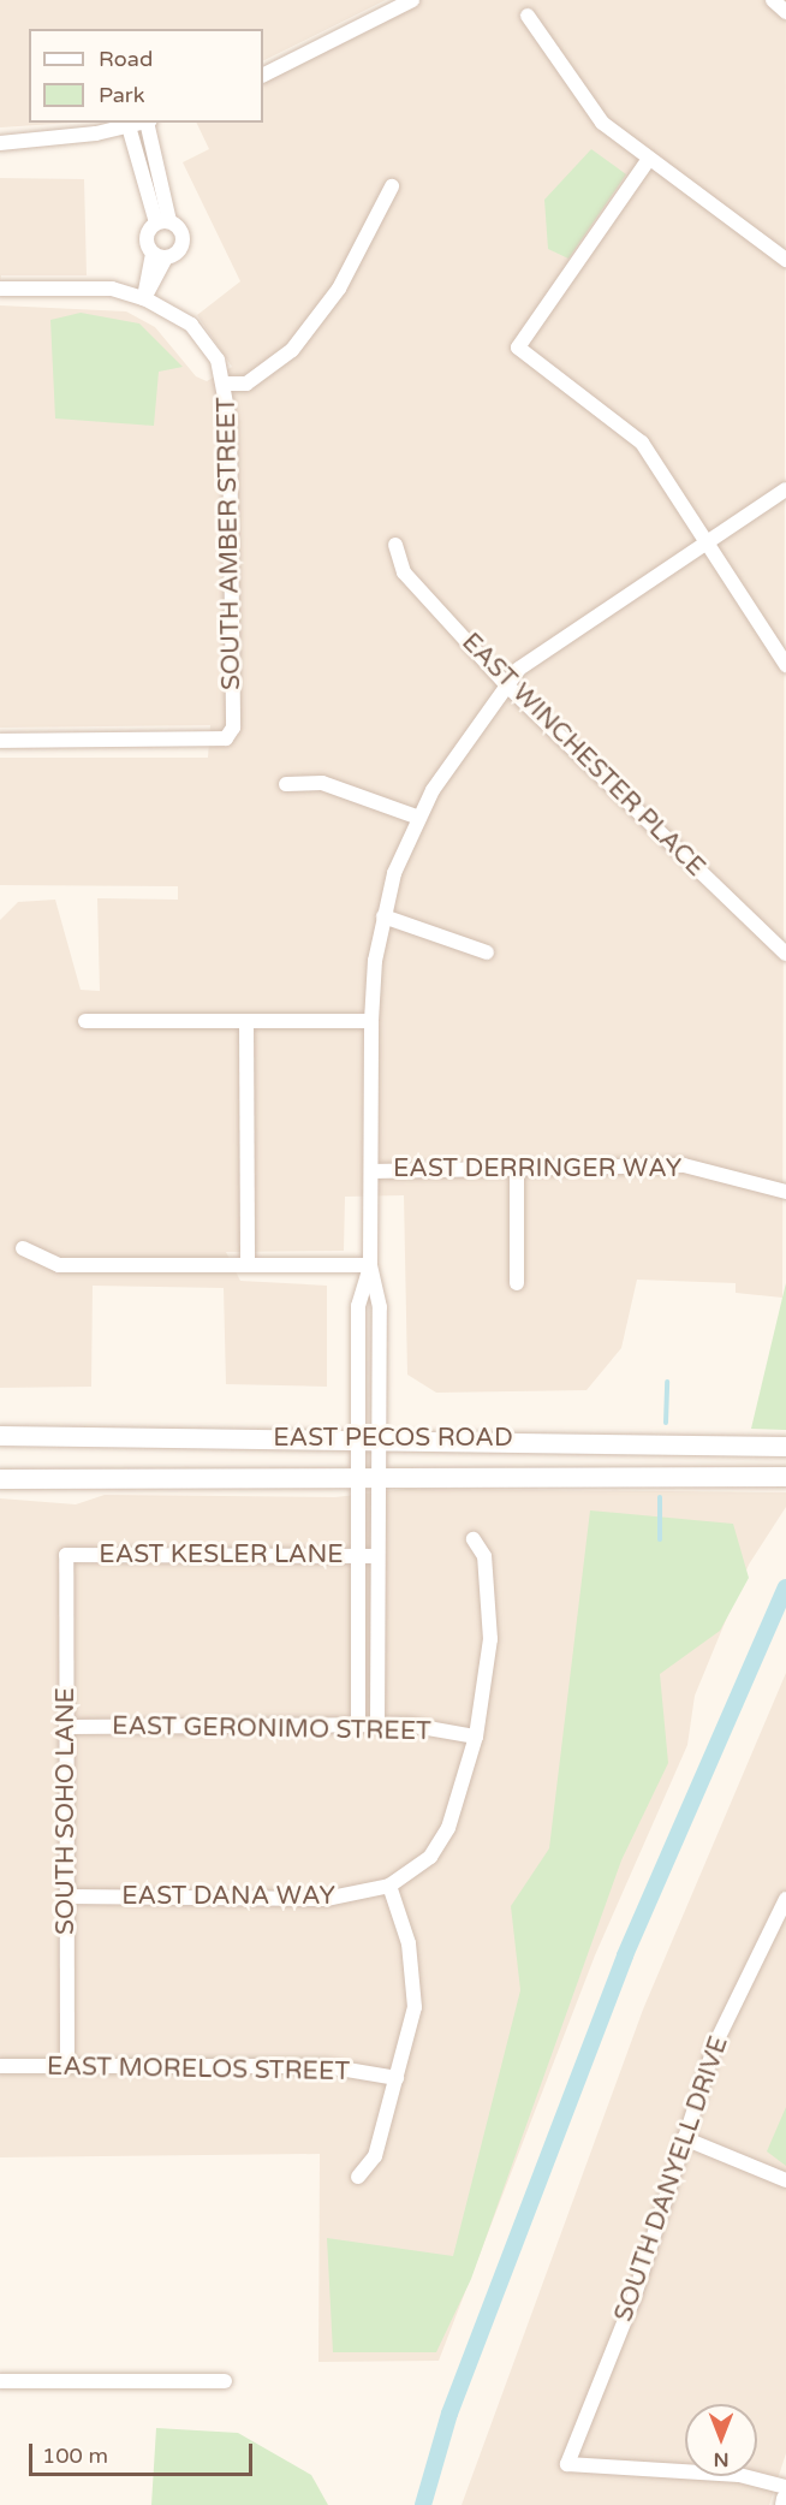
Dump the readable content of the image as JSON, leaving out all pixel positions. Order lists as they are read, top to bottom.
{
  "streets": {
    "main road": ["EAST PECOS ROAD"],
    "street": [
      "SOUTH AMBER STREET",
      "EAST WINCHESTER PLACE",
      "EAST DERRINGER WAY",
      "EAST KESLER LANE",
      "EAST GERONIMO STREET",
      "SOUTH SOHO LANE",
      "EAST DANA WAY",
      "EAST MORELOS STREET",
      "SOUTH DANYELL DRIVE"
    ]
  },
  "crossings": [
    ["EAST KESLER LANE", "SOUTH SOHO LANE"],
    ["EAST GERONIMO STREET", "SOUTH SOHO LANE"],
    ["SOUTH SOHO LANE", "EAST DANA WAY"],
    ["SOUTH SOHO LANE", "EAST MORELOS STREET"]
  ],
  "legend": ["Road", "Park"],
  "scale_bar": "100 m",
  "north": "bottom"
}
